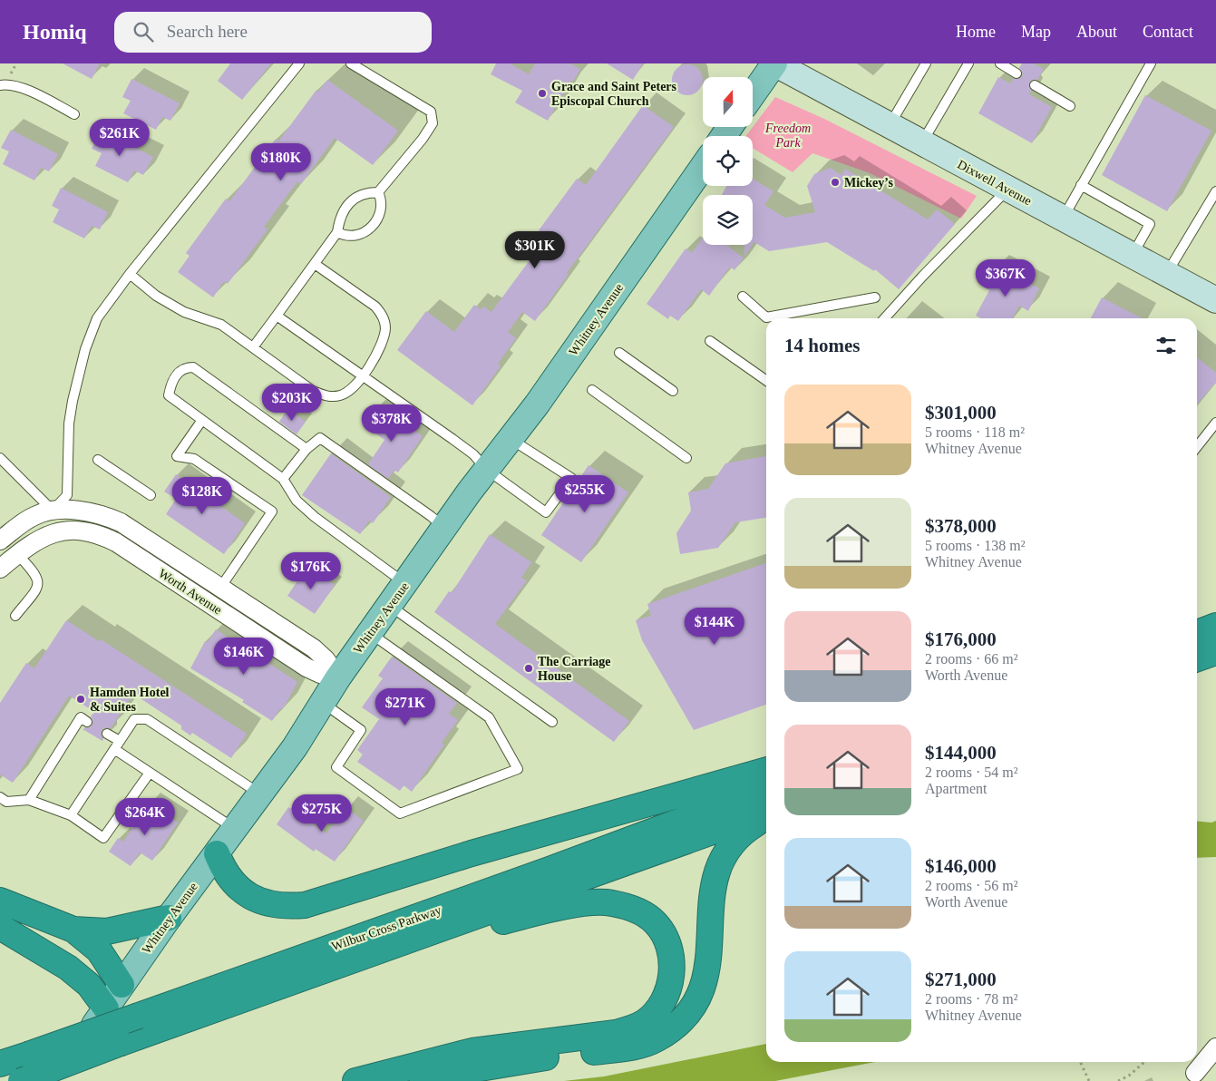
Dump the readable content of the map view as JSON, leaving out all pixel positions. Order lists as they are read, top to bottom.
{
  "streets": {
    "highway": ["Wilbur Cross Parkway"],
    "main road": ["Dixwell Avenue", "Whitney Avenue"],
    "street": ["Worth Avenue"]
  },
  "crossings": [
    ["Whitney Avenue", "Worth Avenue"]
  ],
  "parks": ["Freedom Park"],
  "places": [
    "Grace and Saint Peters Episcopal Church",
    "Mickey’s",
    "The Carriage House",
    "Hamden Hotel & Suites"
  ],
  "north": "top",
  "page": {
    "header": "Homiq",
    "search": "Search here",
    "nav": [
      "Home",
      "Map",
      "About",
      "Contact"
    ],
    "price": [
      "$261K",
      "$180K",
      "$301K",
      "$367K",
      "$203K",
      "$378K",
      "$255K",
      "$128K",
      "$176K",
      "$144K",
      "$146K",
      "$271K",
      "$275K",
      "$264K"
    ],
    "heading": "14 homes",
    "list": [
      {
        "name": "$301,000",
        "note": "5 rooms · 118 m² · Whitney Avenue"
      },
      {
        "name": "$378,000",
        "note": "5 rooms · 138 m² · Whitney Avenue"
      },
      {
        "name": "$176,000",
        "note": "2 rooms · 66 m² · Worth Avenue"
      },
      {
        "name": "$144,000",
        "note": "2 rooms · 54 m² · Apartment"
      },
      {
        "name": "$146,000",
        "note": "2 rooms · 56 m² · Worth Avenue"
      },
      {
        "name": "$271,000",
        "note": "2 rooms · 78 m² · Whitney Avenue"
      }
    ]
  }
}
